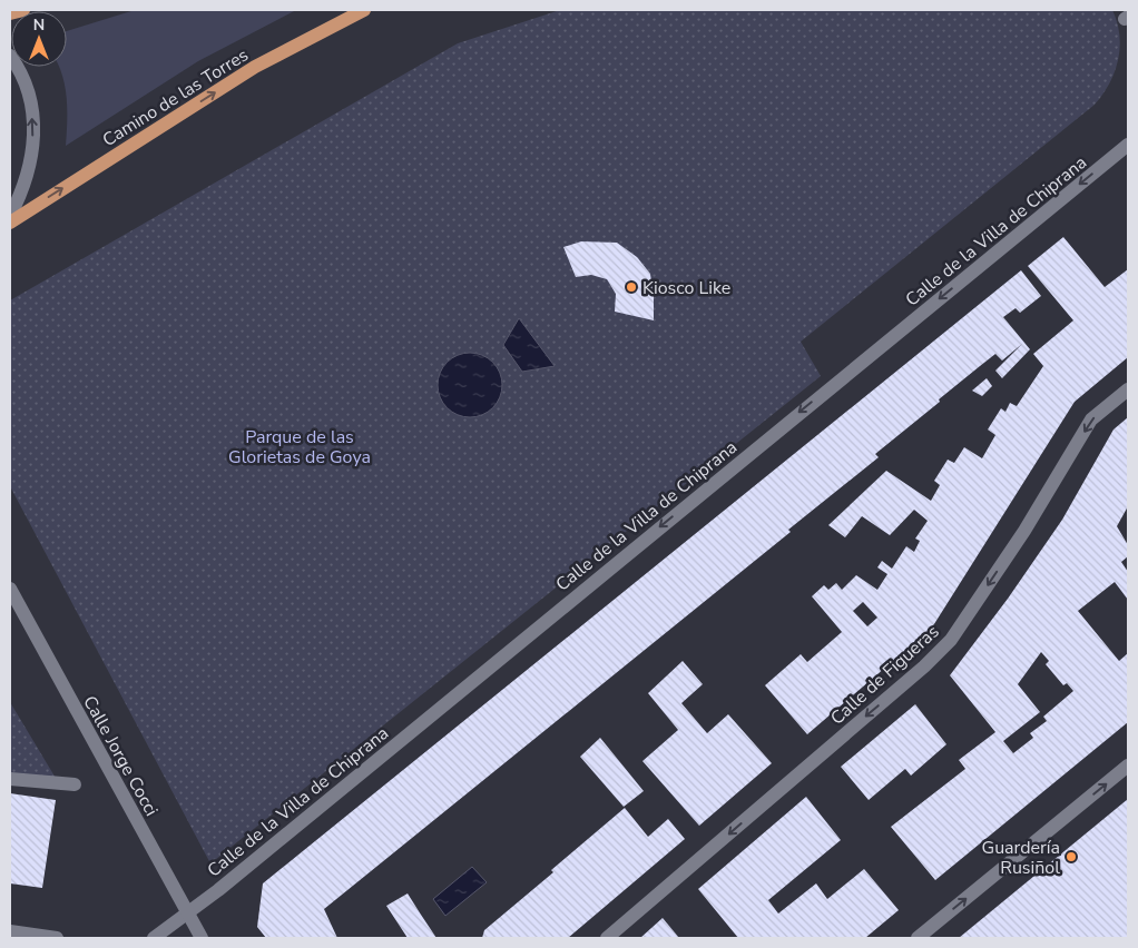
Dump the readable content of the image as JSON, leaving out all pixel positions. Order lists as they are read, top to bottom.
{
  "streets": {
    "main road": ["Camino de las Torres"],
    "street": ["Calle de la Villa de Chiprana", "Calle de Figueras", "Calle Jorge Cocci"]
  },
  "crossings": [
    ["Calle de la Villa de Chiprana", "Calle Jorge Cocci"]
  ],
  "one_way": ["Camino de las Torres", "Calle de la Villa de Chiprana", "Calle de Figueras"],
  "parks": ["Parque de las Glorietas de Goya"],
  "places": ["Kiosco Like", "Guardería Rusiñol"],
  "north": "top"
}
